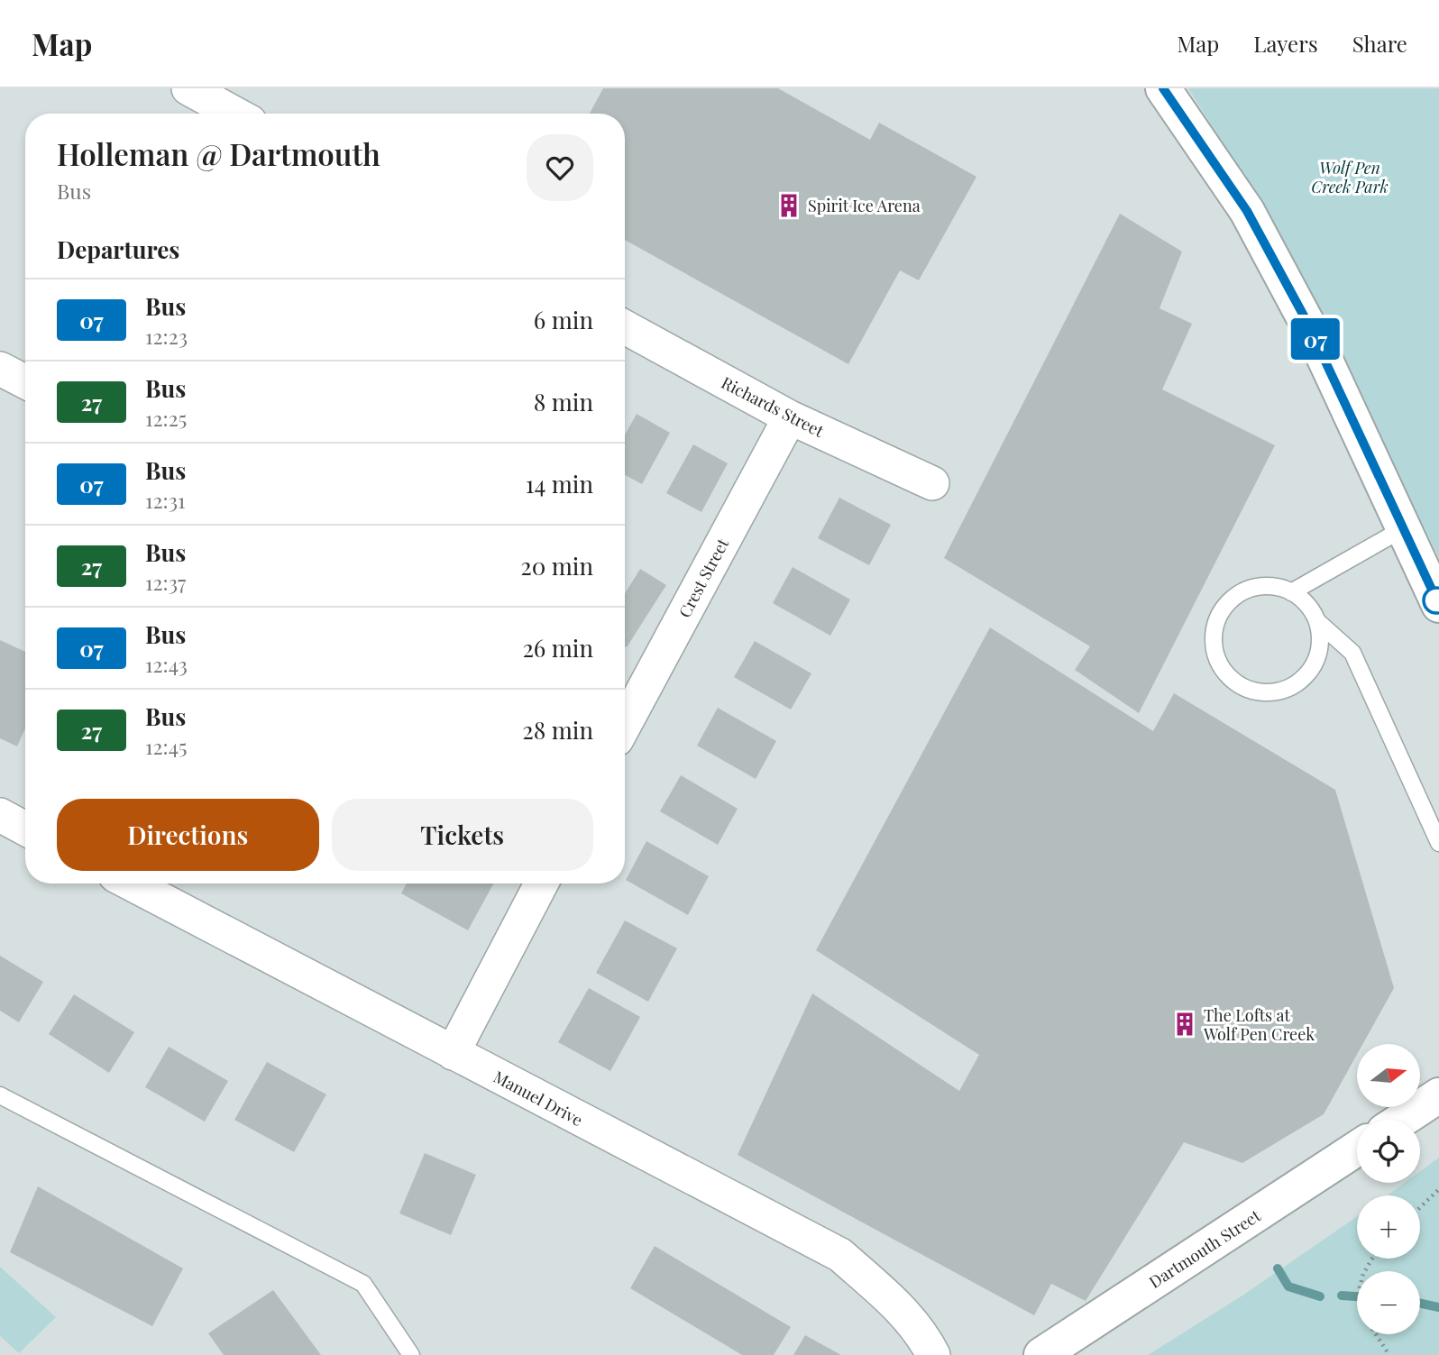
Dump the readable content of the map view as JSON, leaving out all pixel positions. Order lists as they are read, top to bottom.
{
  "streets": {
    "street": [
      "Richards Street",
      "Crest Street",
      "Manuel Drive",
      "Dartmouth Street"
    ]
  },
  "crossings": [
    ["Richards Street", "Crest Street"]
  ],
  "parks": ["Wolf Pen Creek Park"],
  "places": {
    "building": ["Spirit Ice Arena", "The Lofts at Wolf Pen Creek"]
  },
  "lines": ["bus line 07"],
  "north": "right",
  "page": {
    "header": "Map",
    "nav": ["Map", "Layers", "Share"],
    "on_map": "07",
    "heading": [
      ["Holleman @ Dartmouth", "Bus"],
      "Departures"
    ],
    "list": [
      {
        "mark": "07",
        "name": "Bus",
        "note": "12:23",
        "value": "6 min"
      },
      {
        "mark": "27",
        "name": "Bus",
        "note": "12:25",
        "value": "8 min"
      },
      {
        "mark": "07",
        "name": "Bus",
        "note": "12:31",
        "value": "14 min"
      },
      {
        "mark": "27",
        "name": "Bus",
        "note": "12:37",
        "value": "20 min"
      },
      {
        "mark": "07",
        "name": "Bus",
        "note": "12:43",
        "value": "26 min"
      },
      {
        "mark": "27",
        "name": "Bus",
        "note": "12:45",
        "value": "28 min"
      }
    ],
    "buttons": ["Directions", "Tickets"],
    "map_buttons": ["+", "−"]
  }
}
